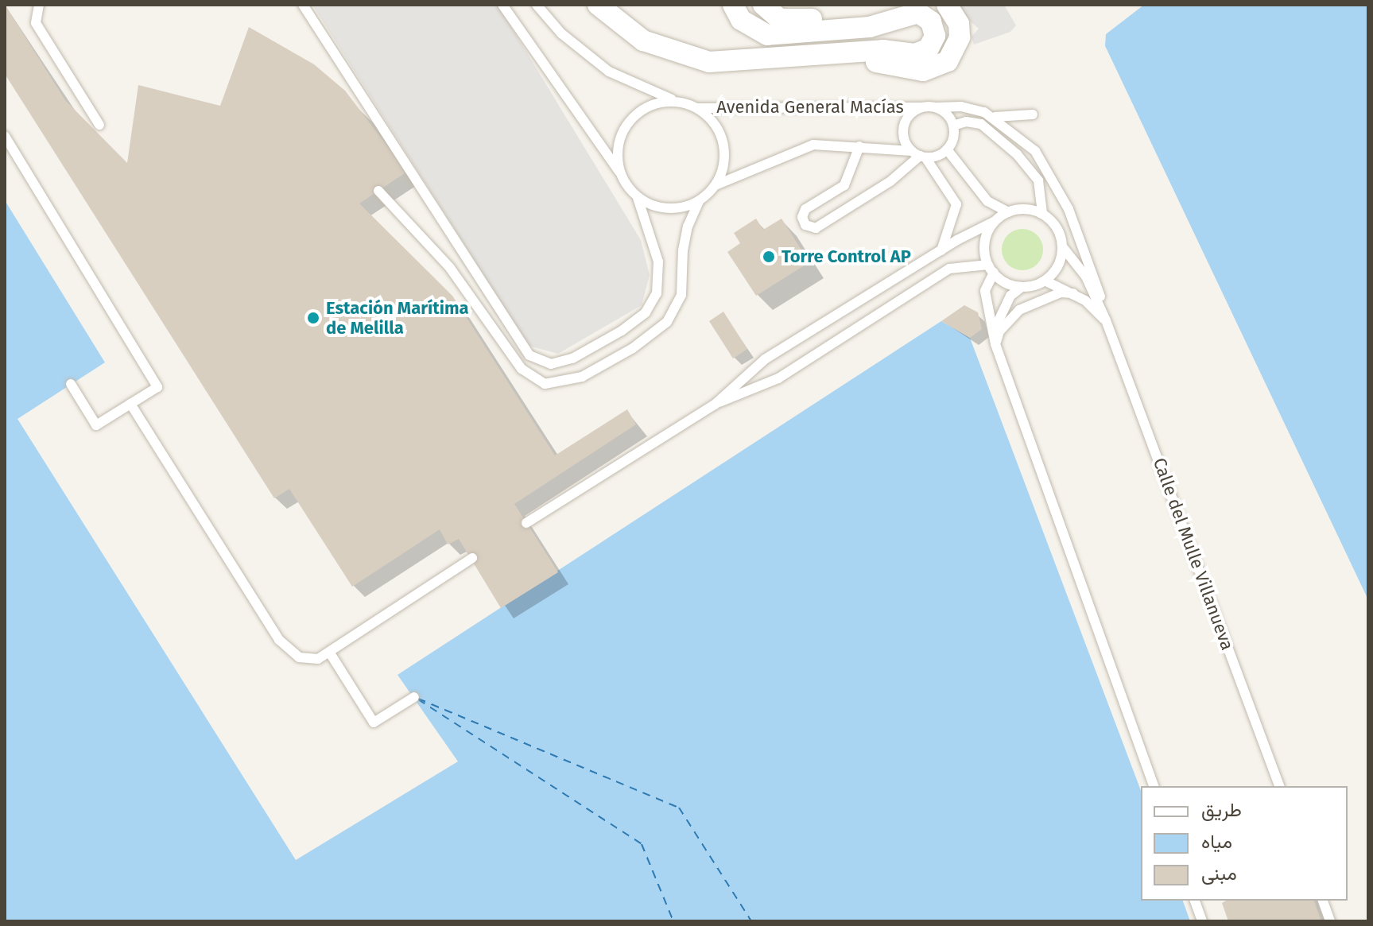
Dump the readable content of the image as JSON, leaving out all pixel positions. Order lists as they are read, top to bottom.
{
  "streets": {
    "lane": ["Avenida General Macías", "Calle del Mulle Villanueva"]
  },
  "crossings": [
    ["Avenida General Macías", "Calle del Mulle Villanueva"]
  ],
  "places": ["Torre Control AP", "Estación Marítima de Melilla"],
  "legend": ["طريق", "مياه", "مبنى"]
}
